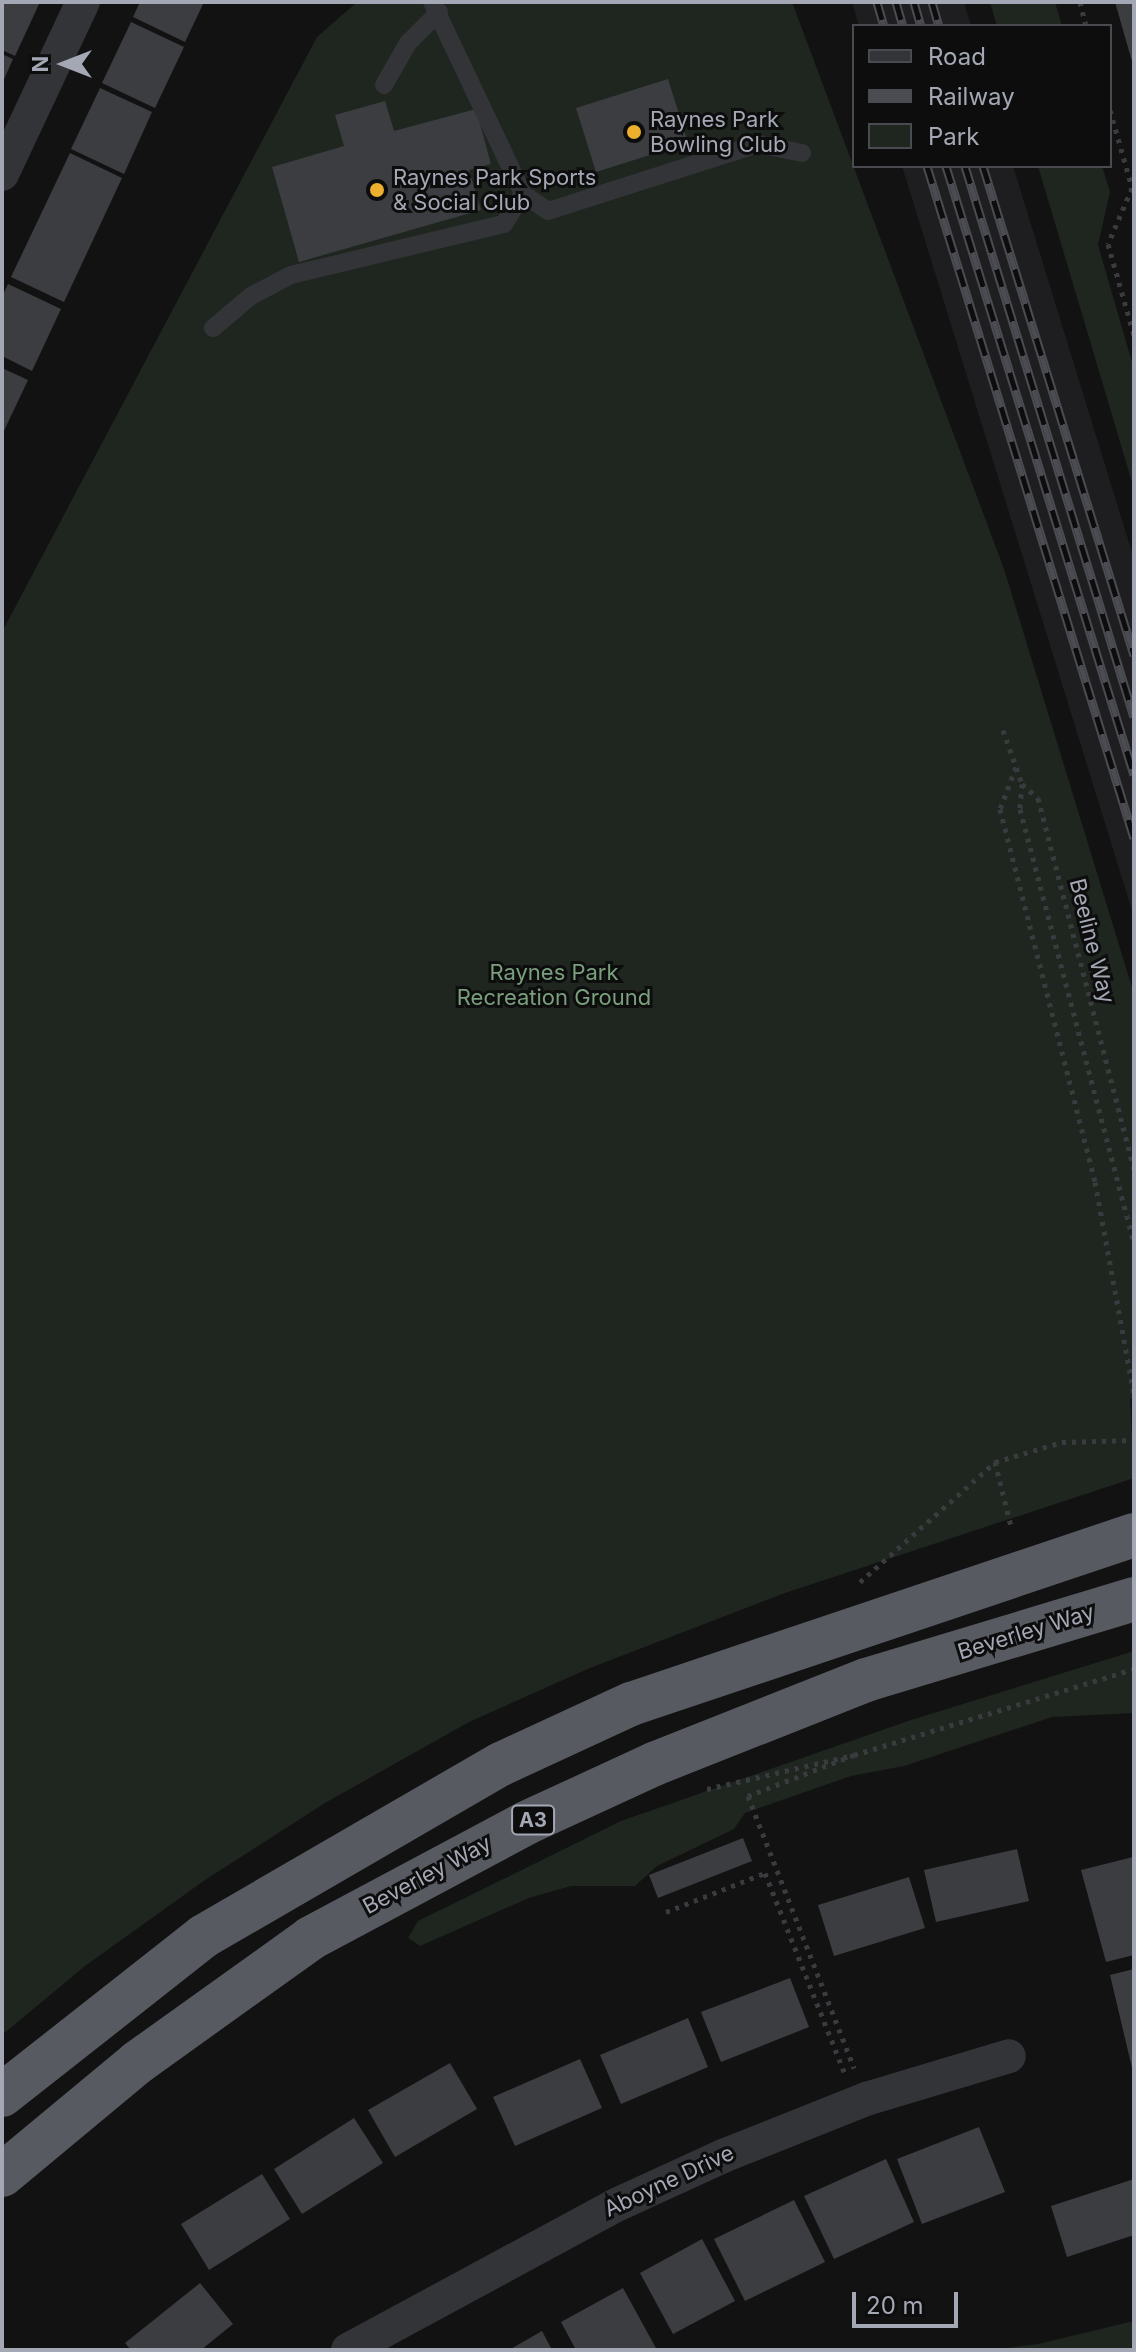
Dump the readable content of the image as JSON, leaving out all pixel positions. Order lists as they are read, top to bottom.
{
  "streets": {
    "highway": ["Beverley Way", "A3"],
    "street": ["Aboyne Drive"],
    "path": ["Beeline Way"]
  },
  "parks": ["Raynes Park Recreation Ground"],
  "places": ["Raynes Park Bowling Club", "Raynes Park Sports & Social Club"],
  "legend": ["Road", "Railway", "Park"],
  "scale_bar": "20 m",
  "north": "left"
}
